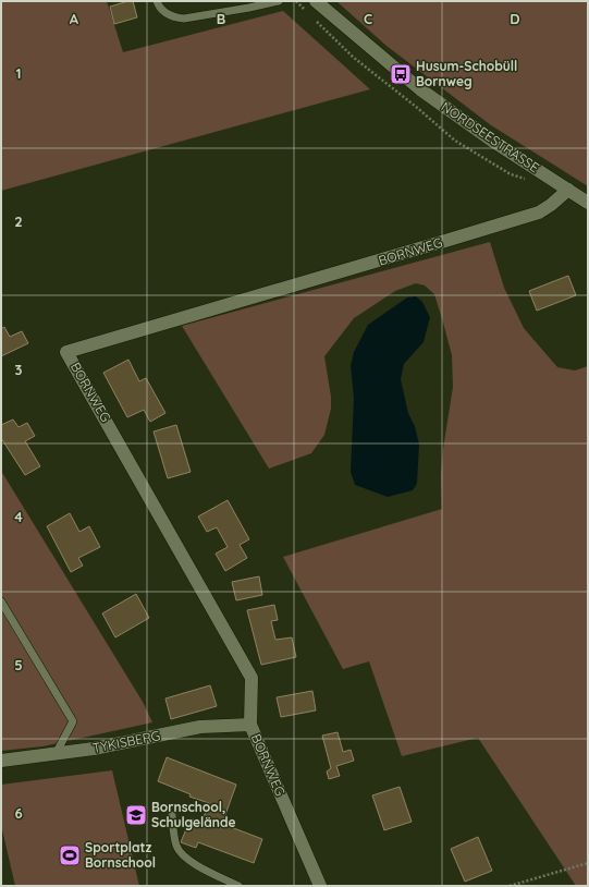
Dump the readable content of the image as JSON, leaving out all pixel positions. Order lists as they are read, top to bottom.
{
  "streets": {
    "street": ["NORDSEESTRASSE", "BORNWEG", "TYKISBERG"]
  },
  "crossings": [
    ["NORDSEESTRASSE", "BORNWEG"],
    ["BORNWEG", "TYKISBERG"]
  ],
  "places": {
    "bus stop": ["Husum-Schobüll Bornweg"],
    "school or university": ["Bornschool, Schulgelände"],
    "sports": ["Sportplatz Bornschool"]
  },
  "grid": {
    "columns": [
      "A",
      "B",
      "C",
      "D"
    ],
    "rows": [
      "1",
      "2",
      "3",
      "4",
      "5",
      "6"
    ]
  }
}
